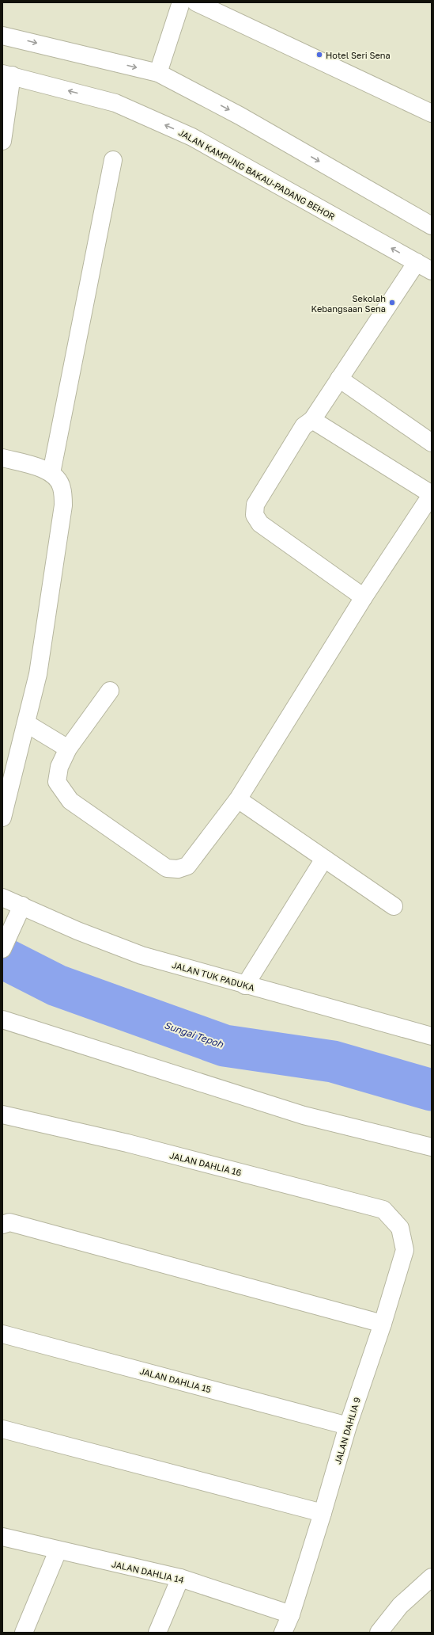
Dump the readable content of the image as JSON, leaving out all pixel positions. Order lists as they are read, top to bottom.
{
  "streets": {
    "street": [
      "JALAN KAMPUNG BAKAU-PADANG BEHOR",
      "JALAN TUK PADUKA",
      "JALAN DAHLIA 16",
      "JALAN DAHLIA 15",
      "JALAN DAHLIA 9",
      "JALAN DAHLIA 14"
    ]
  },
  "crossings": [
    ["JALAN DAHLIA 16", "JALAN DAHLIA 9"],
    ["JALAN DAHLIA 15", "JALAN DAHLIA 9"],
    ["JALAN DAHLIA 9", "JALAN DAHLIA 14"]
  ],
  "water": ["Sungai Tepoh"],
  "places": ["Hotel Seri Sena", "Sekolah Kebangsaan Sena"]
}
